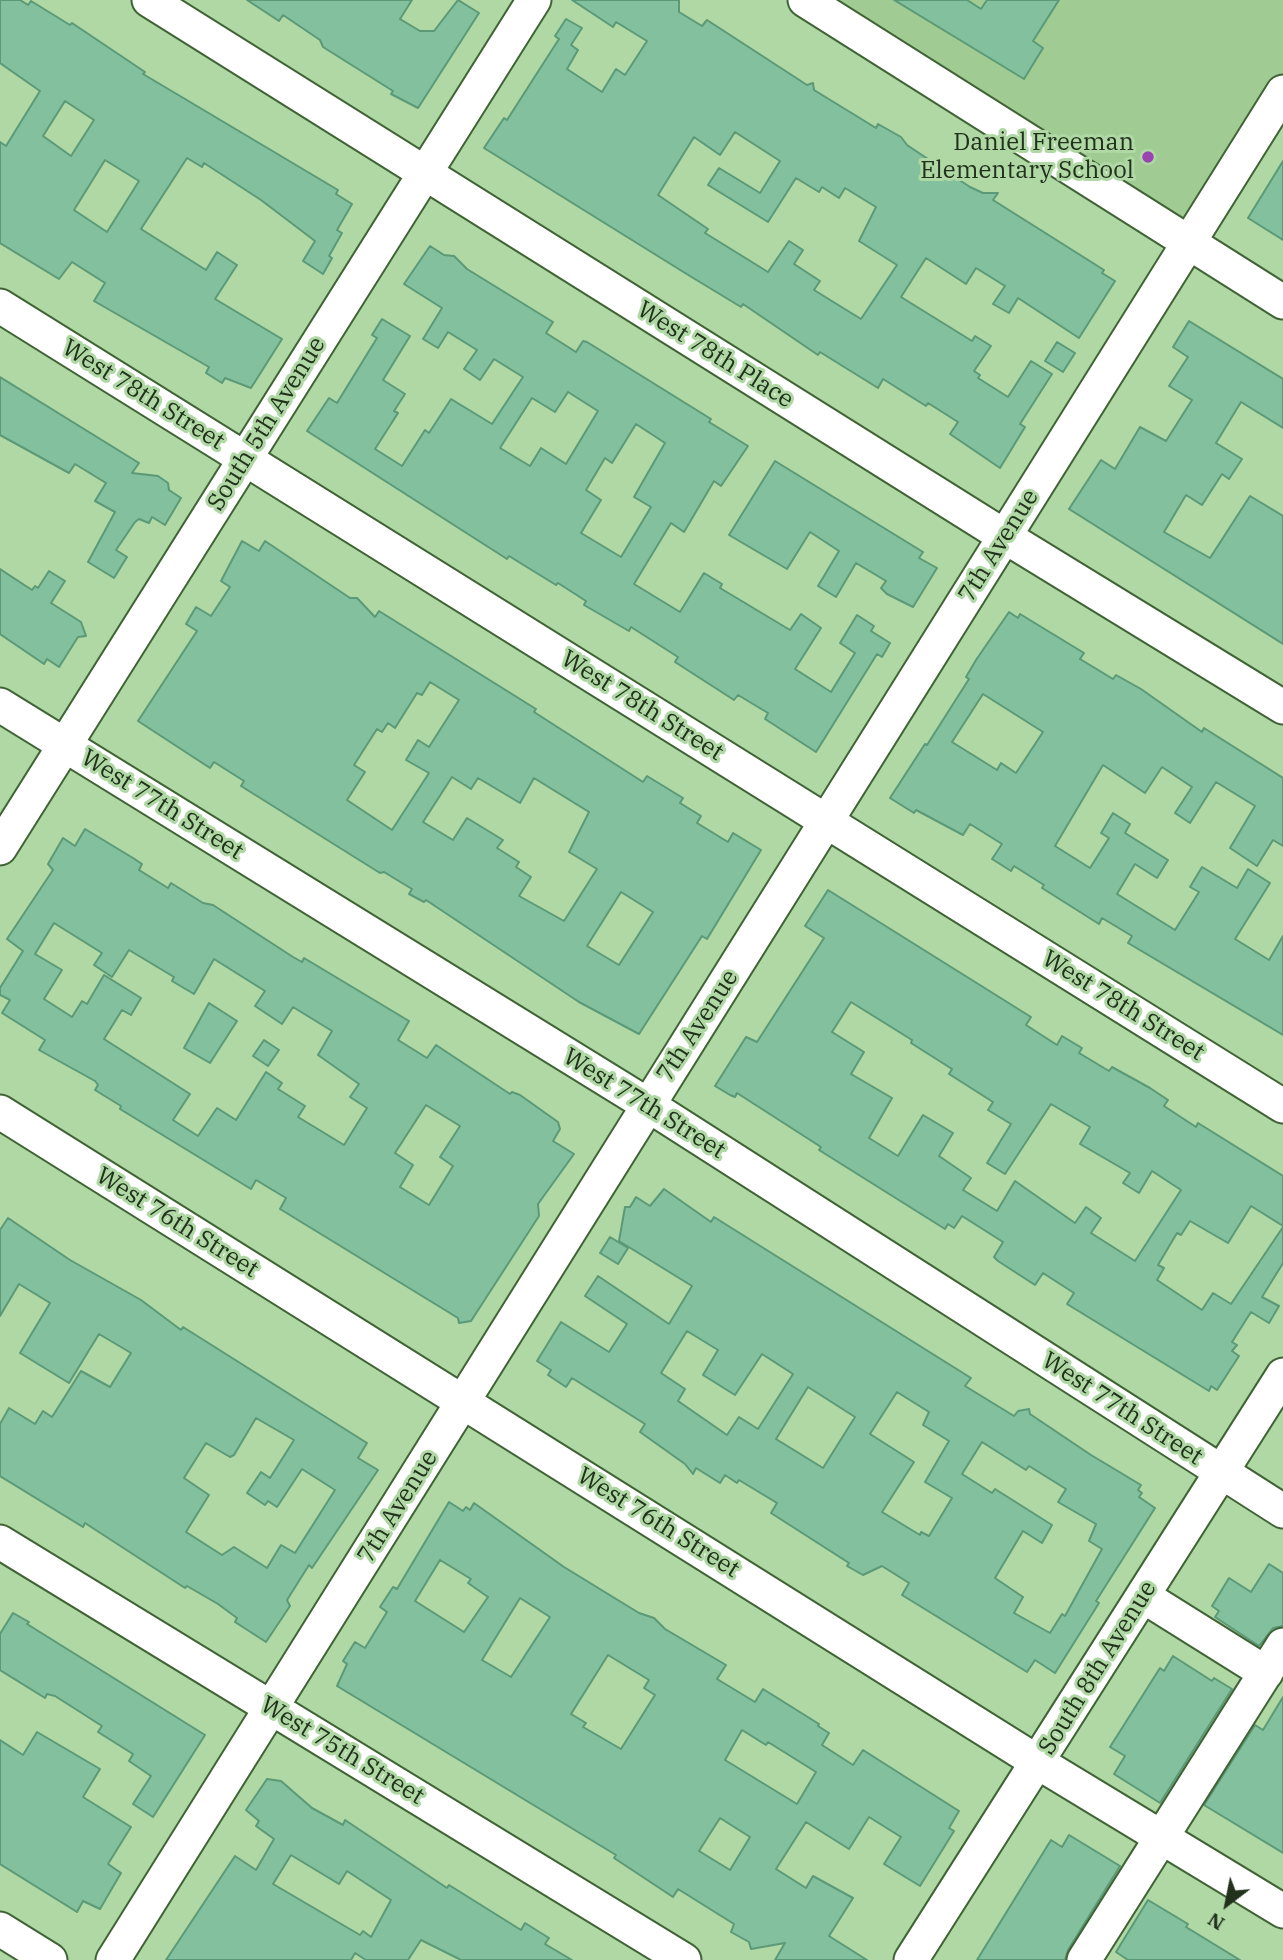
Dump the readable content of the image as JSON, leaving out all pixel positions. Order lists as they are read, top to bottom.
{
  "streets": {
    "street": [
      "West 78th Place",
      "West 78th Street",
      "South 5th Avenue",
      "7th Avenue",
      "West 77th Street",
      "West 76th Street",
      "South 8th Avenue",
      "West 75th Street"
    ]
  },
  "crossings": [
    ["West 78th Place", "South 5th Avenue"],
    ["West 78th Place", "7th Avenue"],
    ["West 78th Street", "South 5th Avenue"],
    ["West 78th Street", "7th Avenue"],
    ["South 5th Avenue", "West 77th Street"],
    ["7th Avenue", "West 77th Street"],
    ["7th Avenue", "West 76th Street"],
    ["7th Avenue", "West 75th Street"],
    ["West 77th Street", "South 8th Avenue"],
    ["West 76th Street", "South 8th Avenue"]
  ],
  "places": ["Daniel Freeman Elementary School"],
  "north": "bottom left"
}
